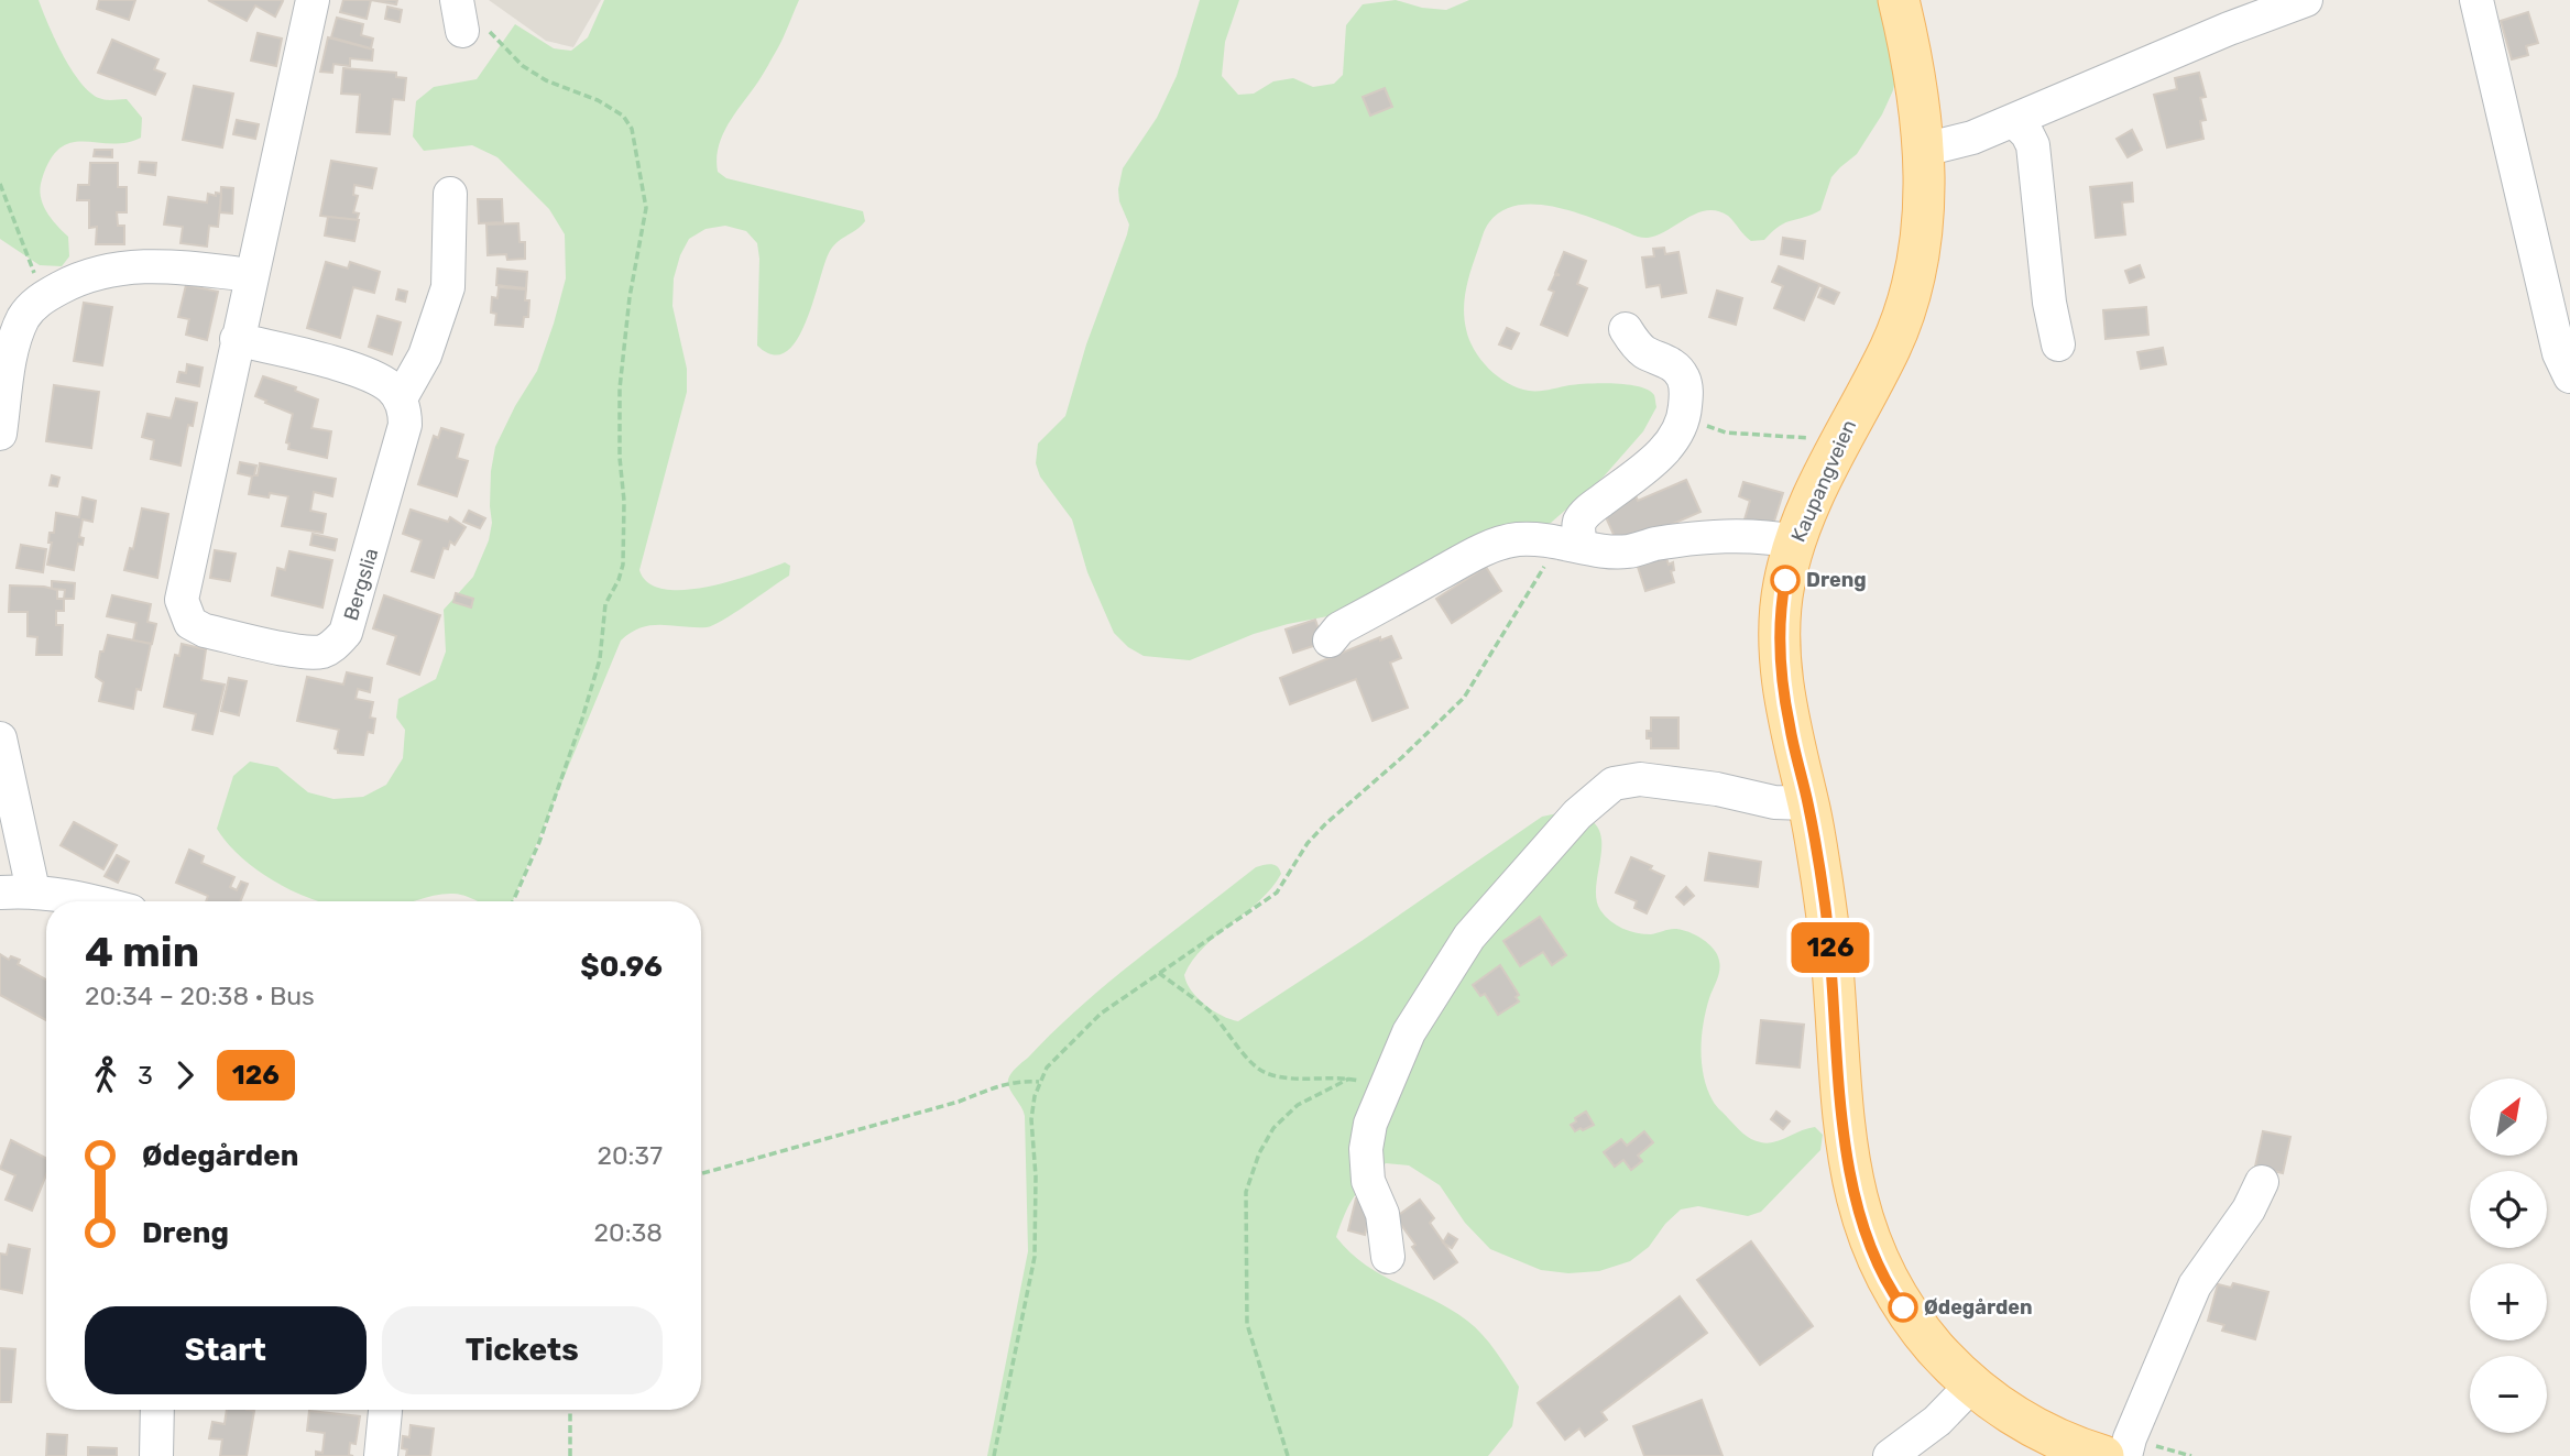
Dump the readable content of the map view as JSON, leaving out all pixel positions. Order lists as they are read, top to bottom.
{
  "streets": {
    "main road": ["Kaupangveien"],
    "street": ["Bergslia"]
  },
  "places": ["Dreng", "Ødegården"],
  "lines": ["bus line 126"],
  "north": "top right",
  "page": {
    "on_map": "126",
    "heading": ["4 min", "20:34 – 20:38 · Bus", "$0.96"],
    "legs": ["3", "126"],
    "map_buttons": ["+", "−"],
    "list": [
      {
        "name": "Ødegården",
        "value": "20:37"
      },
      {
        "name": "Dreng",
        "value": "20:38"
      }
    ],
    "buttons": ["Start", "Tickets"]
  }
}
